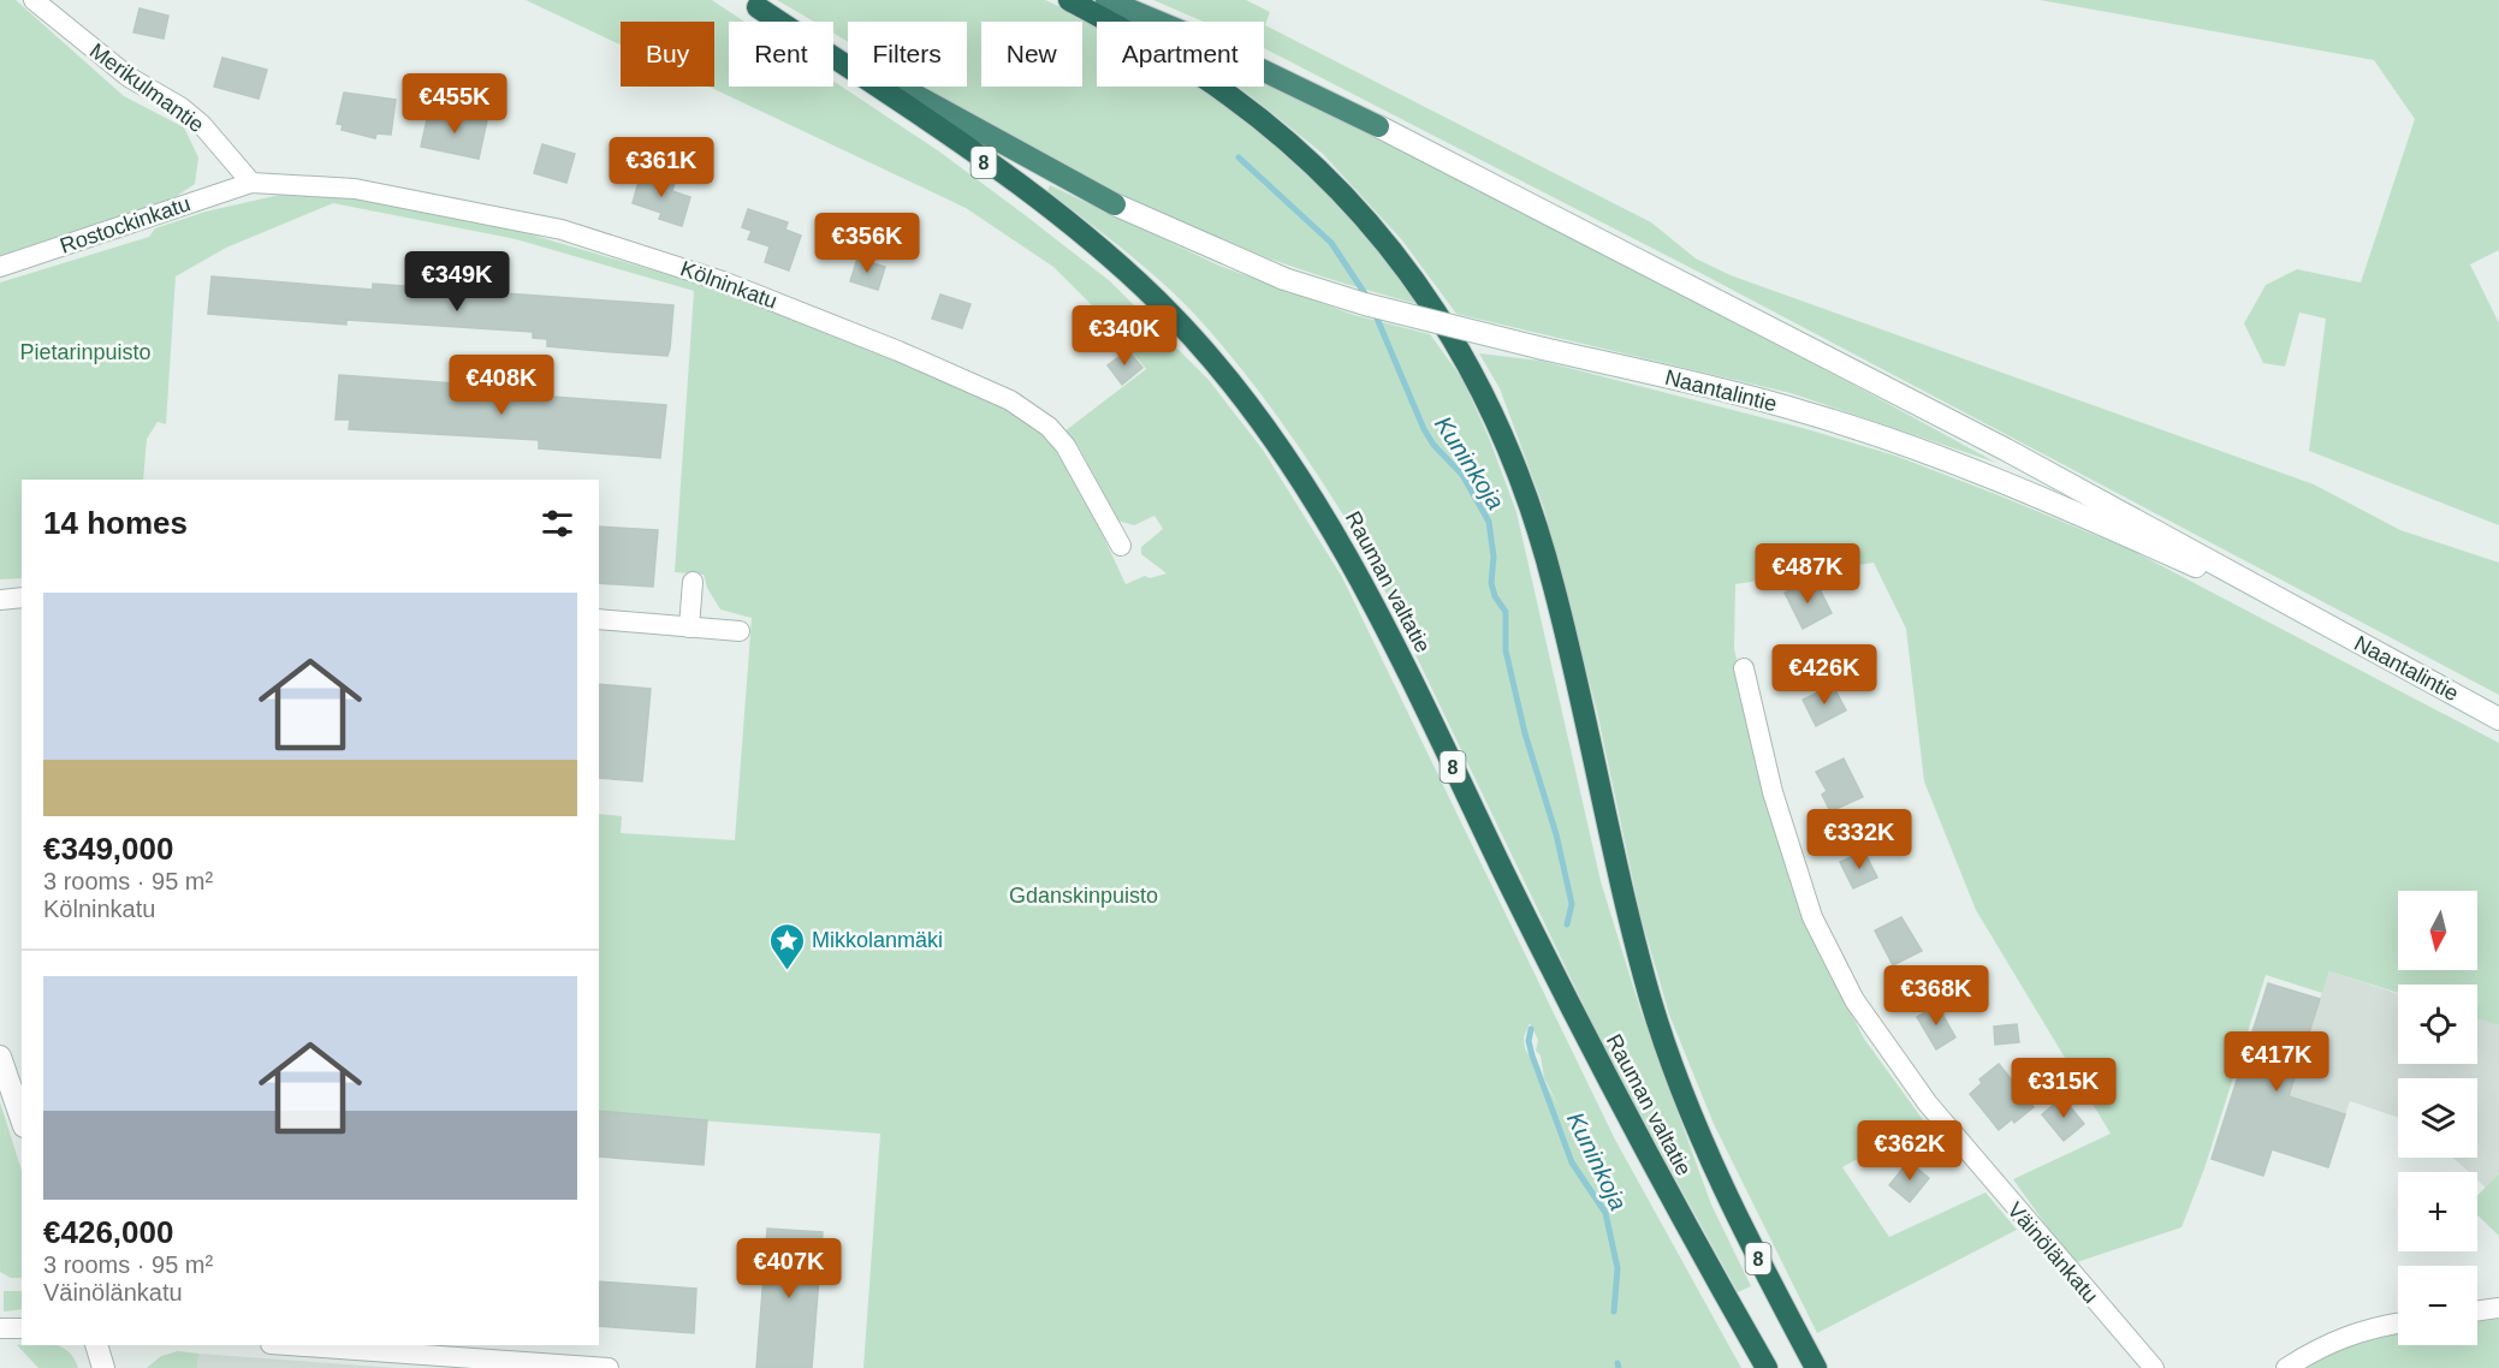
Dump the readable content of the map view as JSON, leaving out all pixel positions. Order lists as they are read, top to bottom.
{
  "streets": {
    "highway": ["8", "Rauman valtatie"],
    "main road": ["Naantalintie"],
    "street": [
      "Merikulmantie",
      "Rostockinkatu",
      "Kölninkatu",
      "Väinölänkatu"
    ]
  },
  "crossings": [
    ["Merikulmantie", "Rostockinkatu"],
    ["Merikulmantie", "Kölninkatu"],
    ["Rostockinkatu", "Kölninkatu"]
  ],
  "water": ["Kuninkoja"],
  "parks": ["Pietarinpuisto", "Gdanskinpuisto"],
  "places": {
    "place": ["Mikkolanmäki"]
  },
  "north": "bottom",
  "page": {
    "chip": [
      "Buy",
      "Rent",
      "Filters",
      "New",
      "Apartment"
    ],
    "price": [
      "€455K",
      "€361K",
      "€356K",
      "€349K",
      "€340K",
      "€408K",
      "€487K",
      "€426K",
      "€332K",
      "€368K",
      "€417K",
      "€315K",
      "€362K",
      "€407K"
    ],
    "heading": "14 homes",
    "list": [
      {
        "name": "€349,000",
        "note": "3 rooms · 95 m² · Kölninkatu"
      },
      {
        "name": "€426,000",
        "note": "3 rooms · 95 m² · Väinölänkatu"
      }
    ],
    "map_buttons": ["+", "−"]
  }
}
